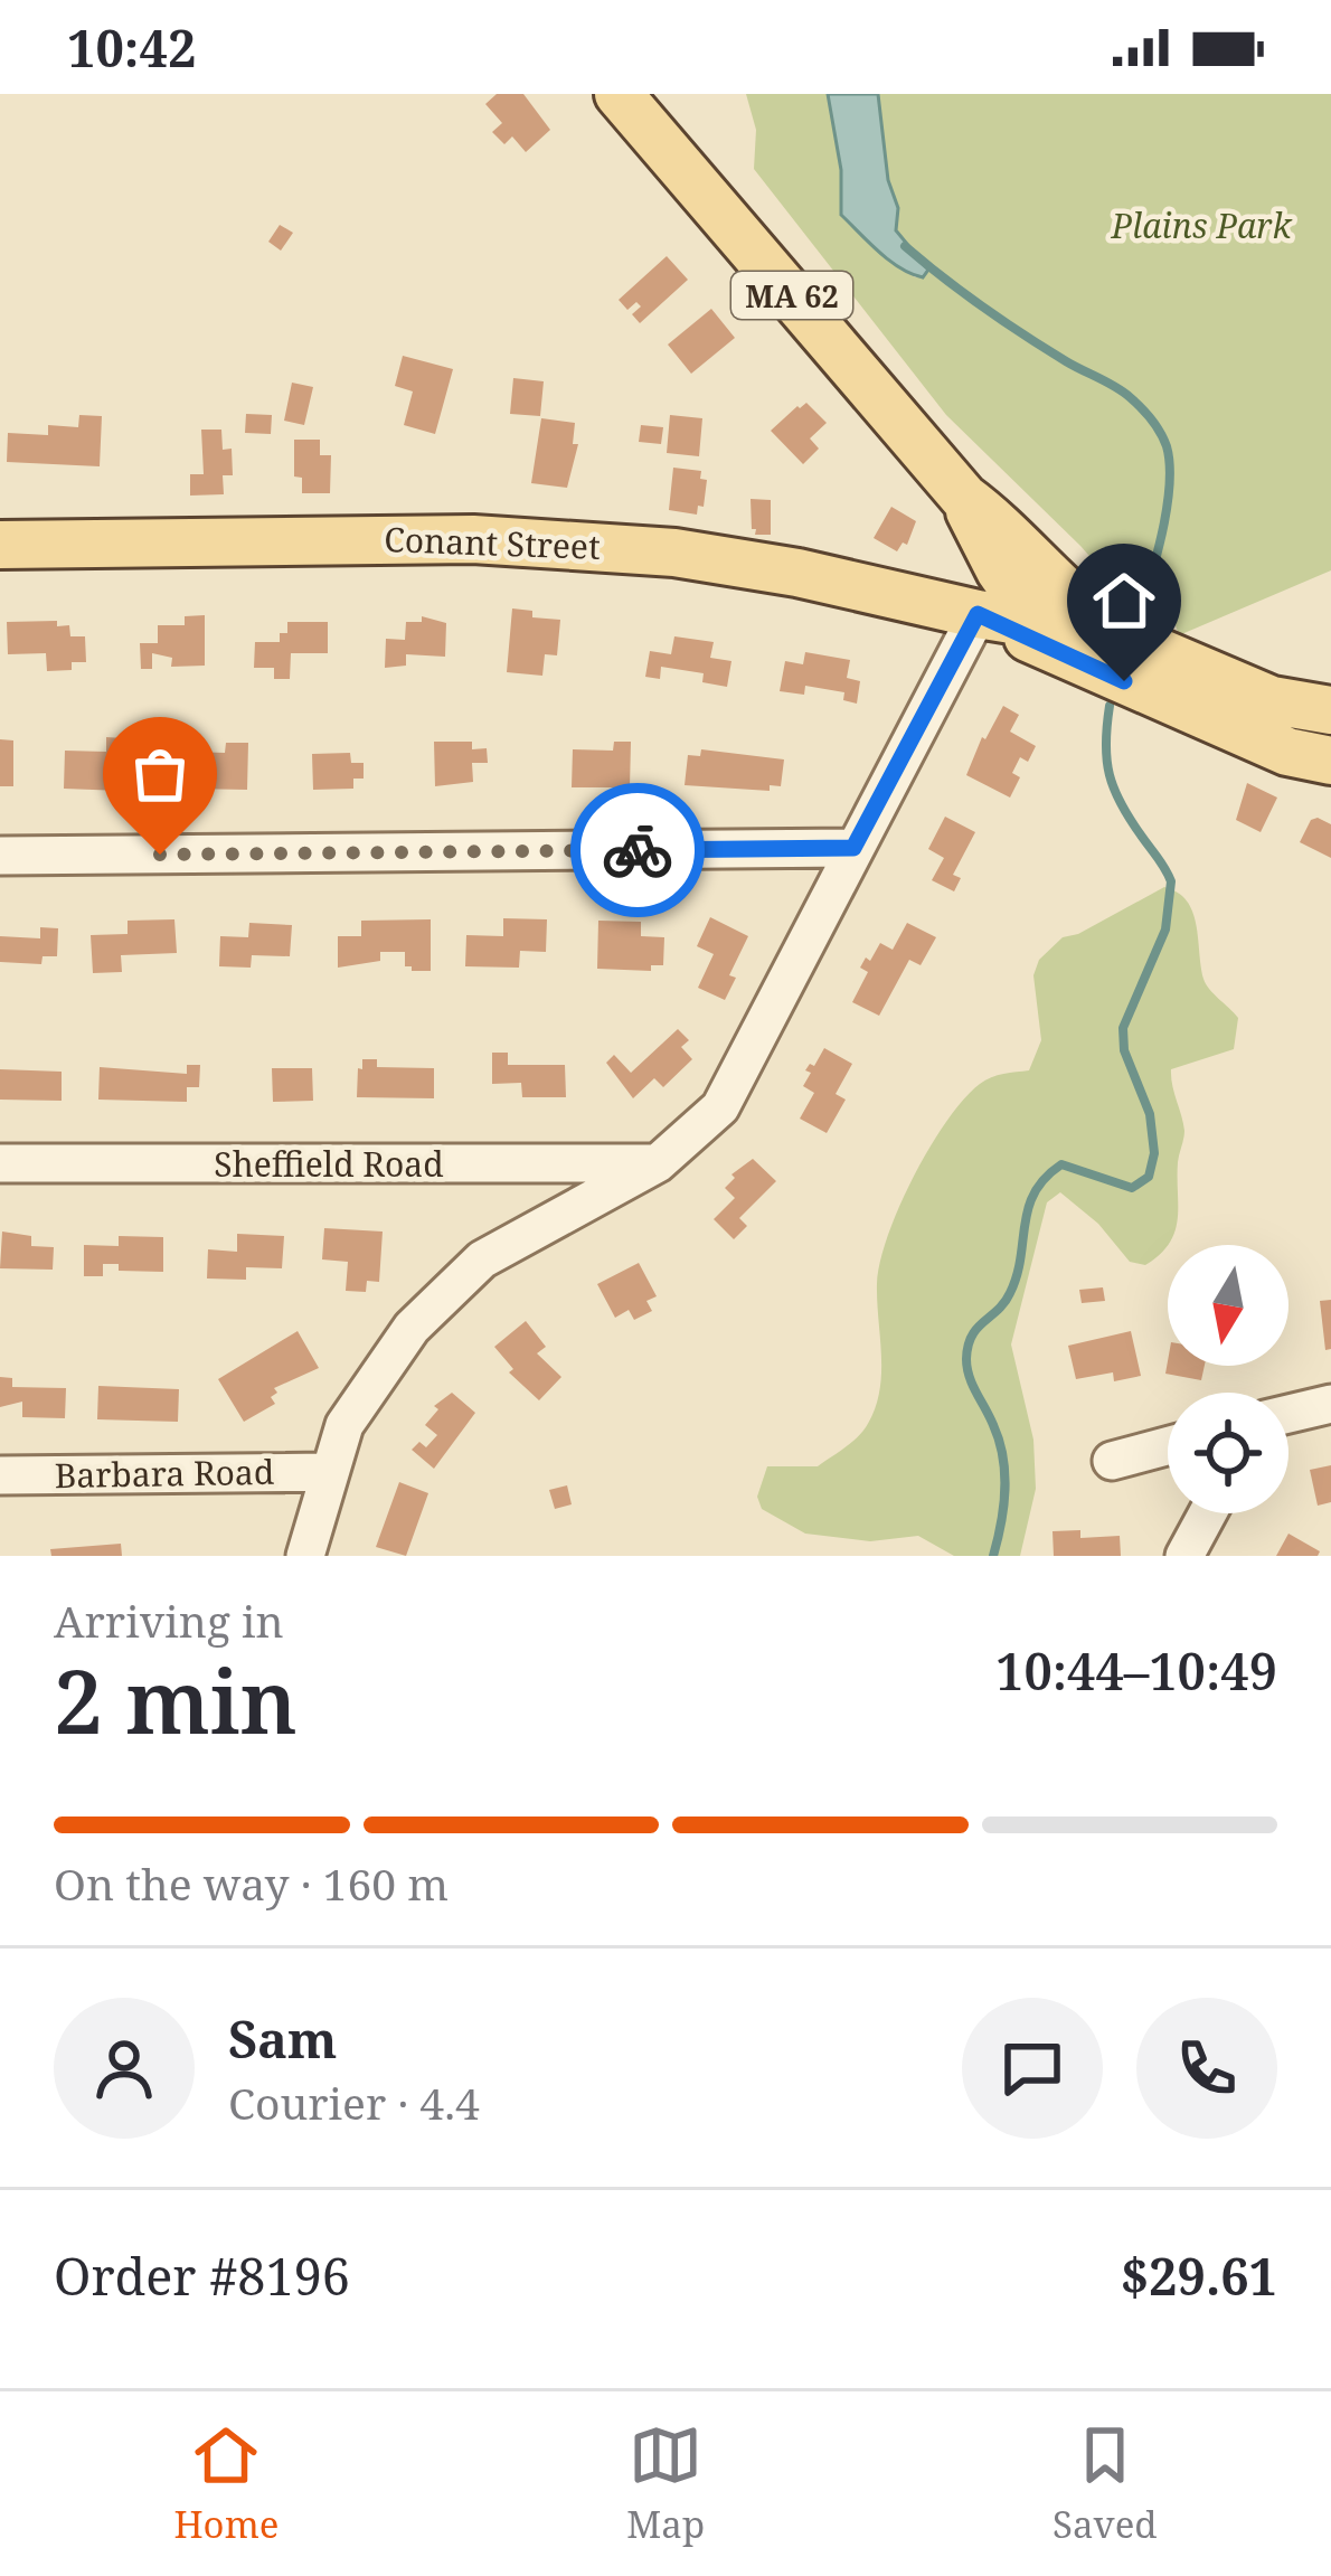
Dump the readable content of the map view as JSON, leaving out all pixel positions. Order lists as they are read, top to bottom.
{
  "streets": {
    "main road": ["MA 62", "Conant Street"],
    "street": ["Sheffield Road", "Barbara Road"]
  },
  "crossings": [
    ["MA 62", "Conant Street"]
  ],
  "parks": ["Plains Park"],
  "north": "bottom",
  "page": {
    "status": "10:42",
    "heading": ["2 min", "Arriving in", "10:44–10:49"],
    "panel": [
      "Sam",
      "Courier · 4.4",
      "Order #8196",
      "$29.61"
    ],
    "bar": "On the way · 160 m",
    "tabs": ["Home", "Map", "Saved"]
  }
}
